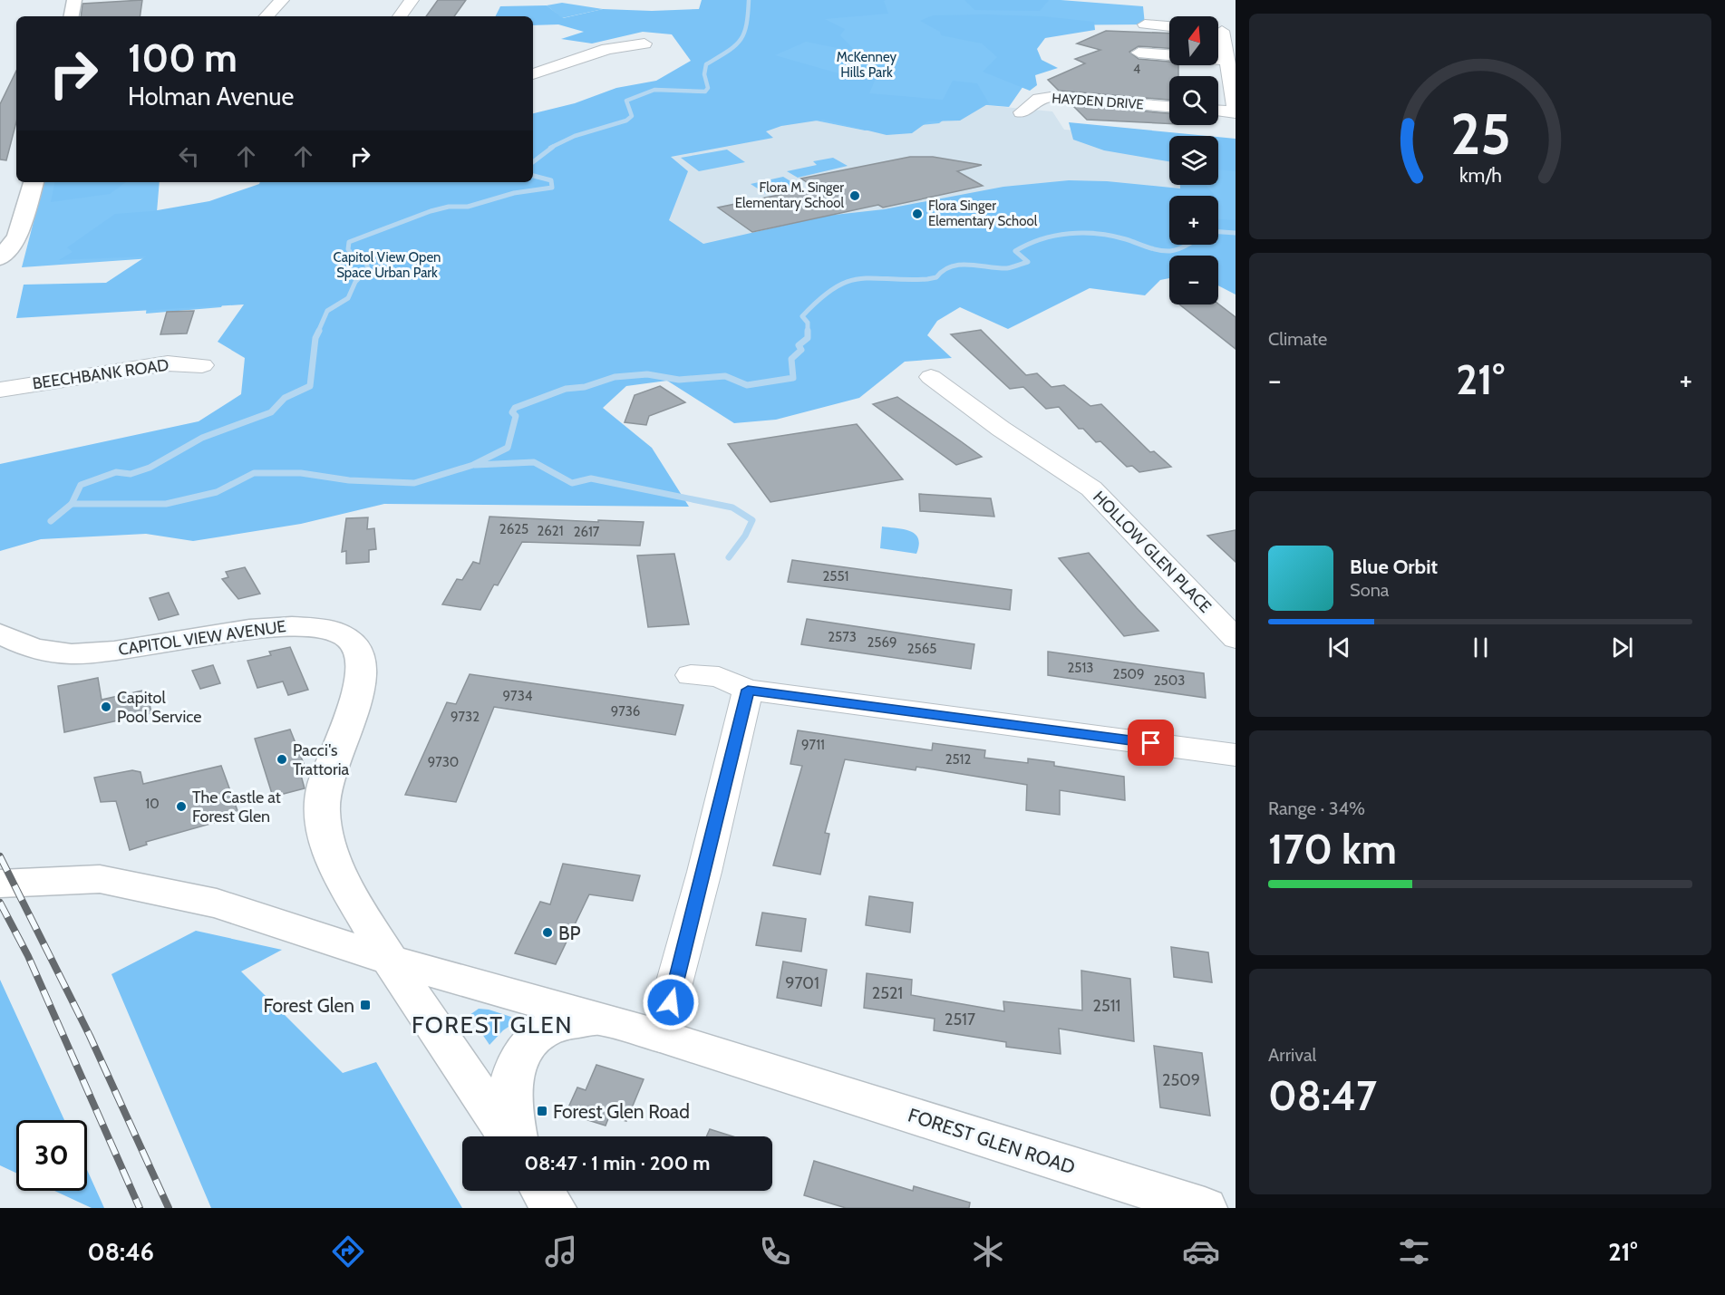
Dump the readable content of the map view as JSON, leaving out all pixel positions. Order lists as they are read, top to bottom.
{
  "streets": {
    "main road": ["CAPITOL VIEW AVENUE", "FOREST GLEN ROAD"],
    "street": ["HAYDEN DRIVE", "BEECHBANK ROAD", "HOLLOW GLEN PLACE"]
  },
  "crossings": [
    ["CAPITOL VIEW AVENUE", "FOREST GLEN ROAD"]
  ],
  "districts": ["FOREST GLEN"],
  "parks": ["McKenney Hills Park", "Capitol View Open Space Urban Park"],
  "places": {
    "other": [
      "Flora M. Singer Elementary School",
      "Flora Singer Elementary School",
      "Capitol Pool Service",
      "Pacci's Trattoria",
      "The Castle at Forest Glen",
      "BP"
    ],
    "transit": ["Forest Glen", "Forest Glen Road"]
  },
  "house_numbers": [
    "4",
    "2625",
    "2621",
    "2617",
    "2551",
    "2573",
    "2569",
    "2565",
    "2513",
    "2509",
    "2503",
    "9734",
    "9736",
    "9732",
    "9711",
    "2512",
    "9730",
    "10",
    "9701",
    "2521",
    "2511",
    "2517",
    "2509"
  ],
  "north": "top",
  "page": {
    "map_buttons": ["+", "−"],
    "turn": ["100 m", "Holman Avenue"],
    "tile": [
      "Climate",
      ["Range · 34%", "170 km"],
      ["Arrival", "08:47"]
    ],
    "heat": ["−", "21°", "+"],
    "song": ["Blue Orbit", "Sona"],
    "limit": "30",
    "trip": "08:47 · 1 min · 200 m",
    "tabs": ["08:46", "21°"],
    "gauge": ["25", "km/h"]
  }
}
